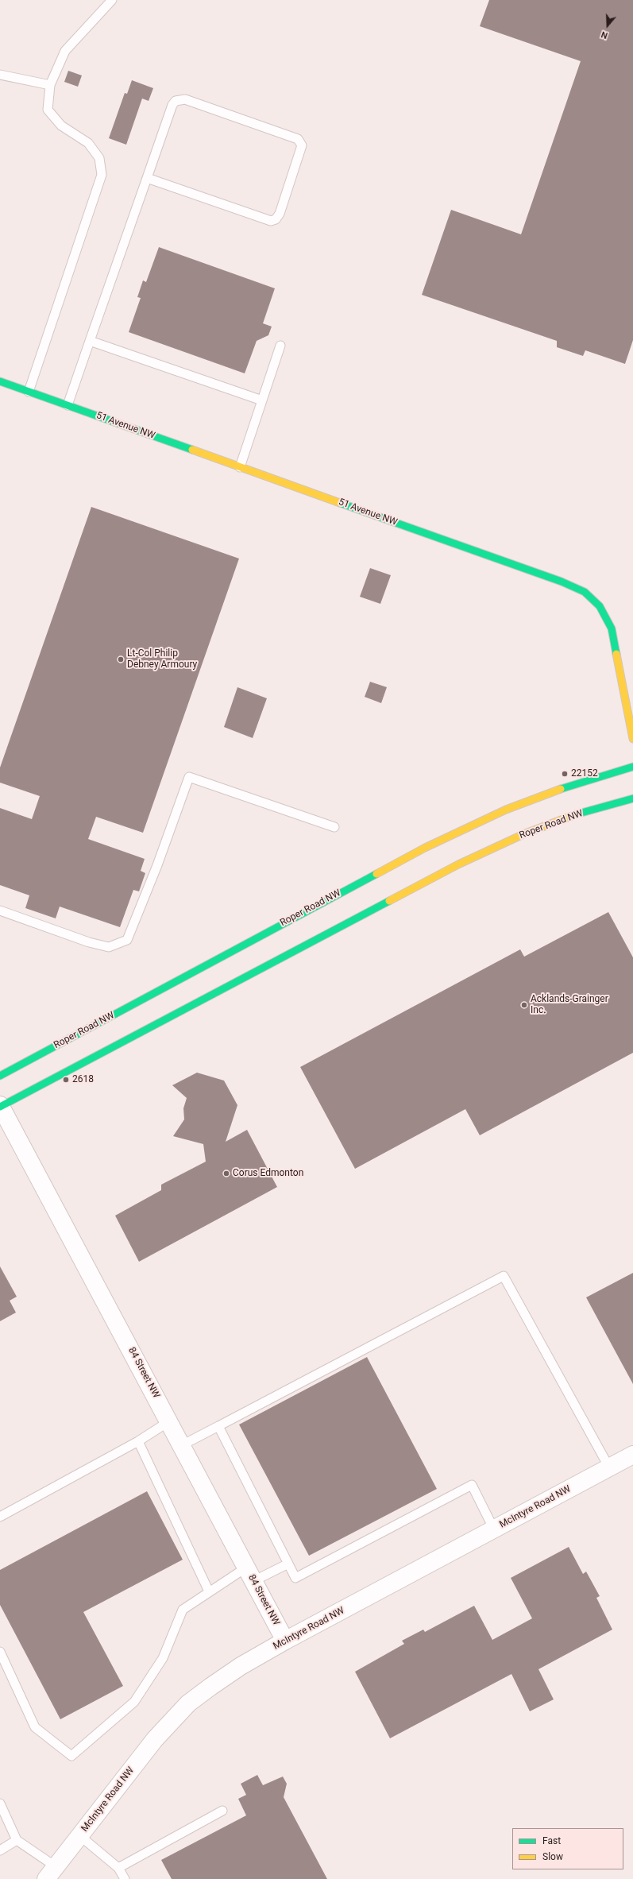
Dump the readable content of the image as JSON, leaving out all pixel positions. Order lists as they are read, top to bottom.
{
  "streets": {
    "main road": ["51 Avenue NW", "Roper Road NW"],
    "street": ["84 Street NW", "McIntyre Road NW"]
  },
  "crossings": [
    ["Roper Road NW", "84 Street NW"],
    ["84 Street NW", "McIntyre Road NW"]
  ],
  "places": [
    "Lt-Col Philip Debney Armoury",
    "22152",
    "Acklands-Grainger Inc.",
    "2618",
    "Corus Edmonton"
  ],
  "legend": ["Fast", "Slow"],
  "north": "bottom"
}
